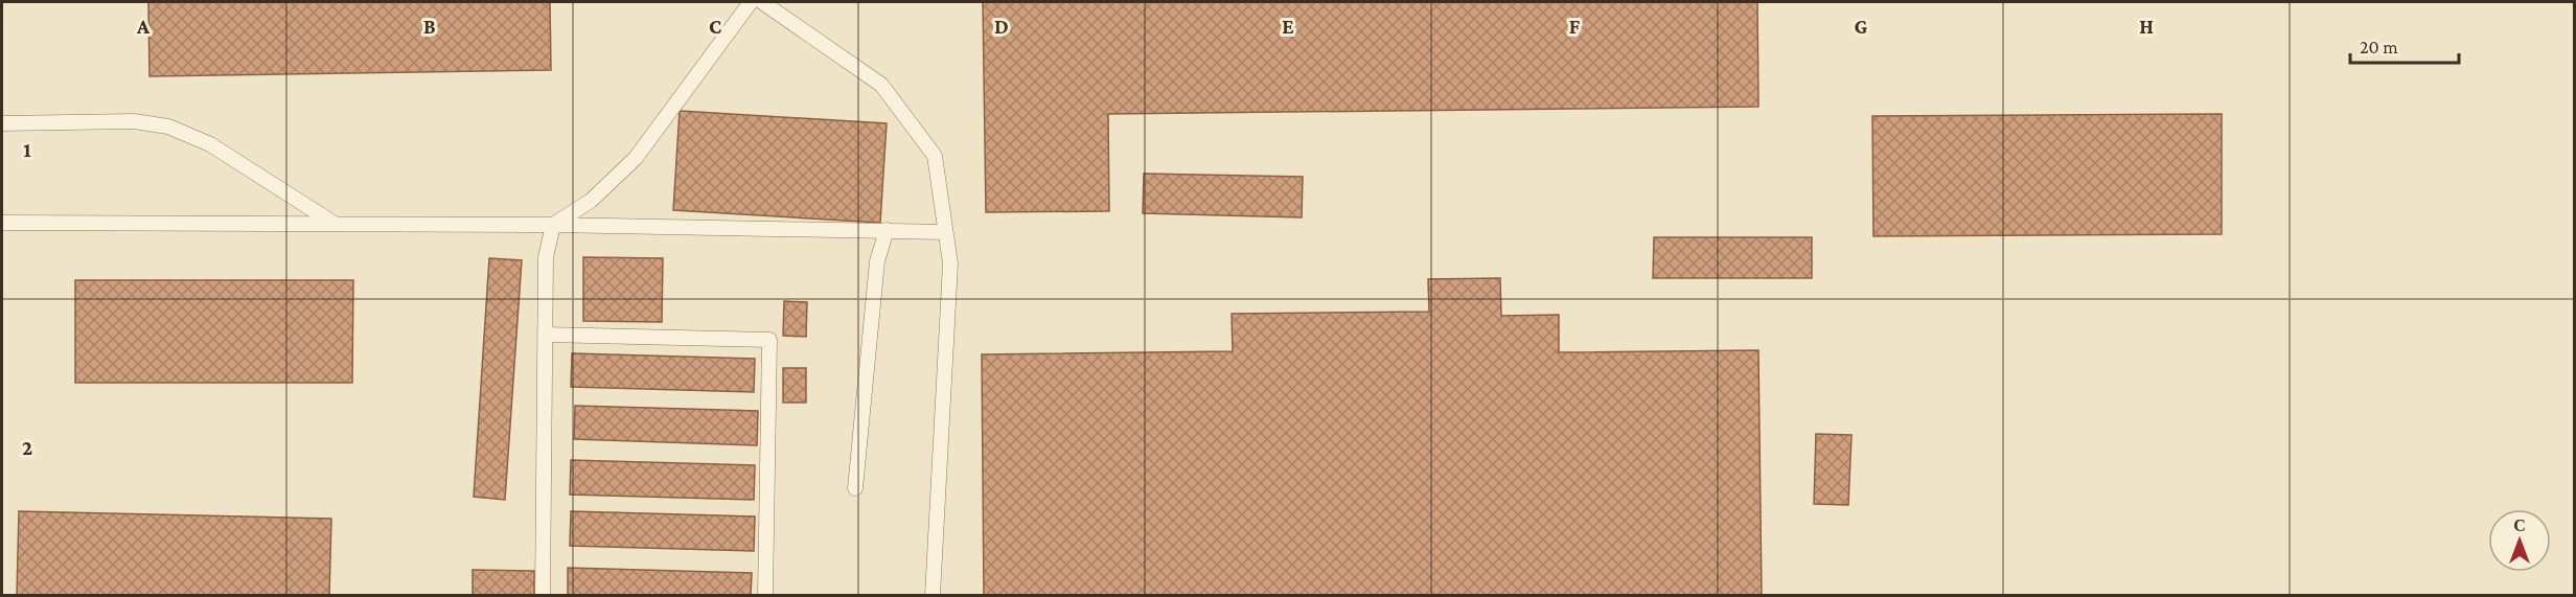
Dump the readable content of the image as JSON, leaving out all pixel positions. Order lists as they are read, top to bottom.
{
  "scale_bar": "20 m",
  "north": "top",
  "grid": {
    "columns": [
      "A",
      "B",
      "C",
      "D",
      "E",
      "F",
      "G",
      "H"
    ],
    "rows": ["1", "2"]
  }
}
